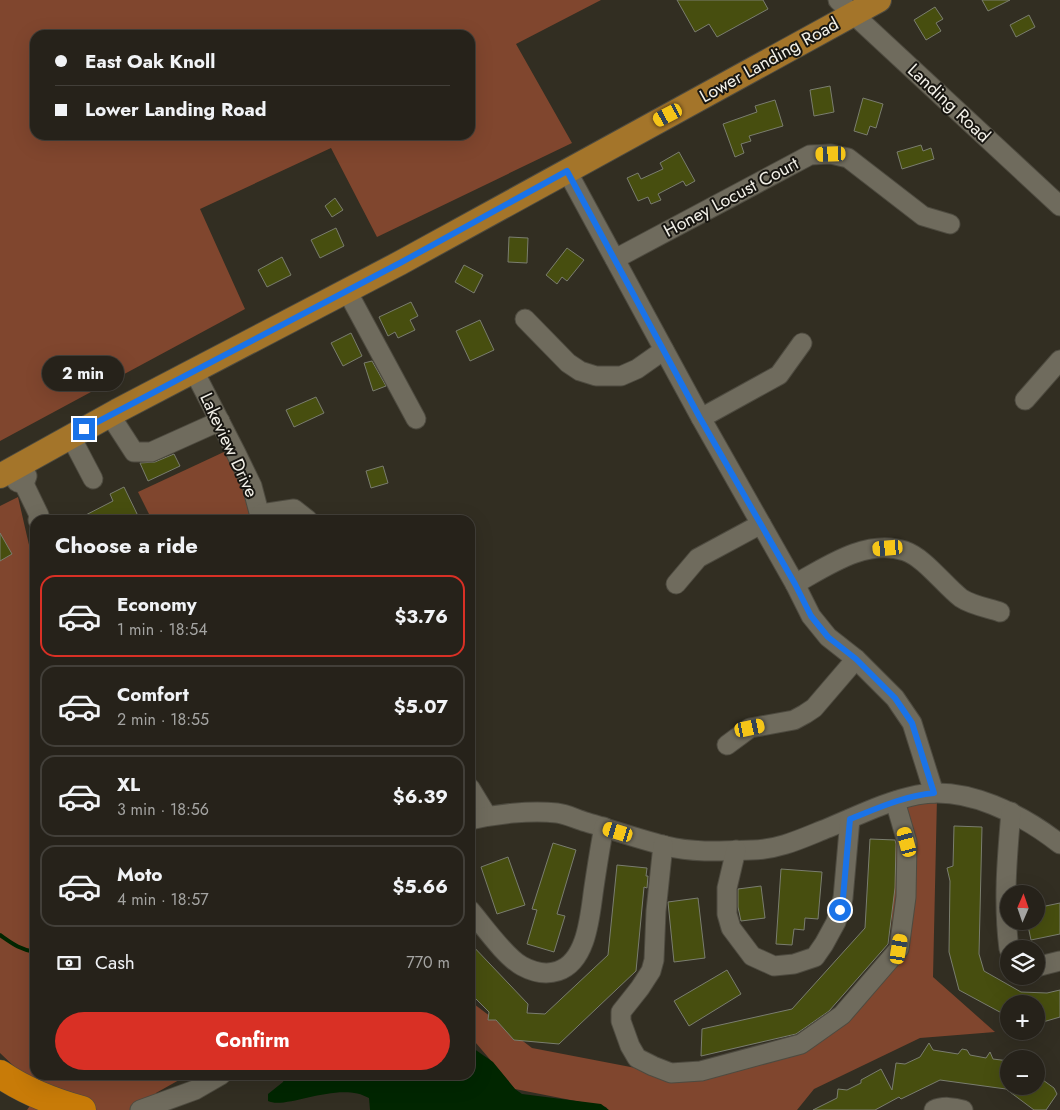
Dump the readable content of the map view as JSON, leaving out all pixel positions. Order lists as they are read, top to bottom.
{
  "streets": {
    "main road": ["Lower Landing Road"],
    "street": ["Landing Road", "Honey Locust Court", "Lakeview Drive"]
  },
  "crossings": [
    ["Lower Landing Road", "Landing Road"],
    ["Lower Landing Road", "Lakeview Drive"]
  ],
  "north": "top",
  "page": {
    "banner": ["East Oak Knoll", "Lower Landing Road"],
    "bubble": "2 min",
    "heading": "Choose a ride",
    "list": [
      {
        "name": "Economy",
        "note": "1 min · 18:54",
        "value": "$3.76"
      },
      {
        "name": "Comfort",
        "note": "2 min · 18:55",
        "value": "$5.07"
      },
      {
        "name": "XL",
        "note": "3 min · 18:56",
        "value": "$6.39"
      },
      {
        "name": "Moto",
        "note": "4 min · 18:57",
        "value": "$5.66"
      }
    ],
    "map_buttons": ["+", "−"],
    "pay": ["Cash", "770 m"],
    "buttons": "Confirm"
  }
}
